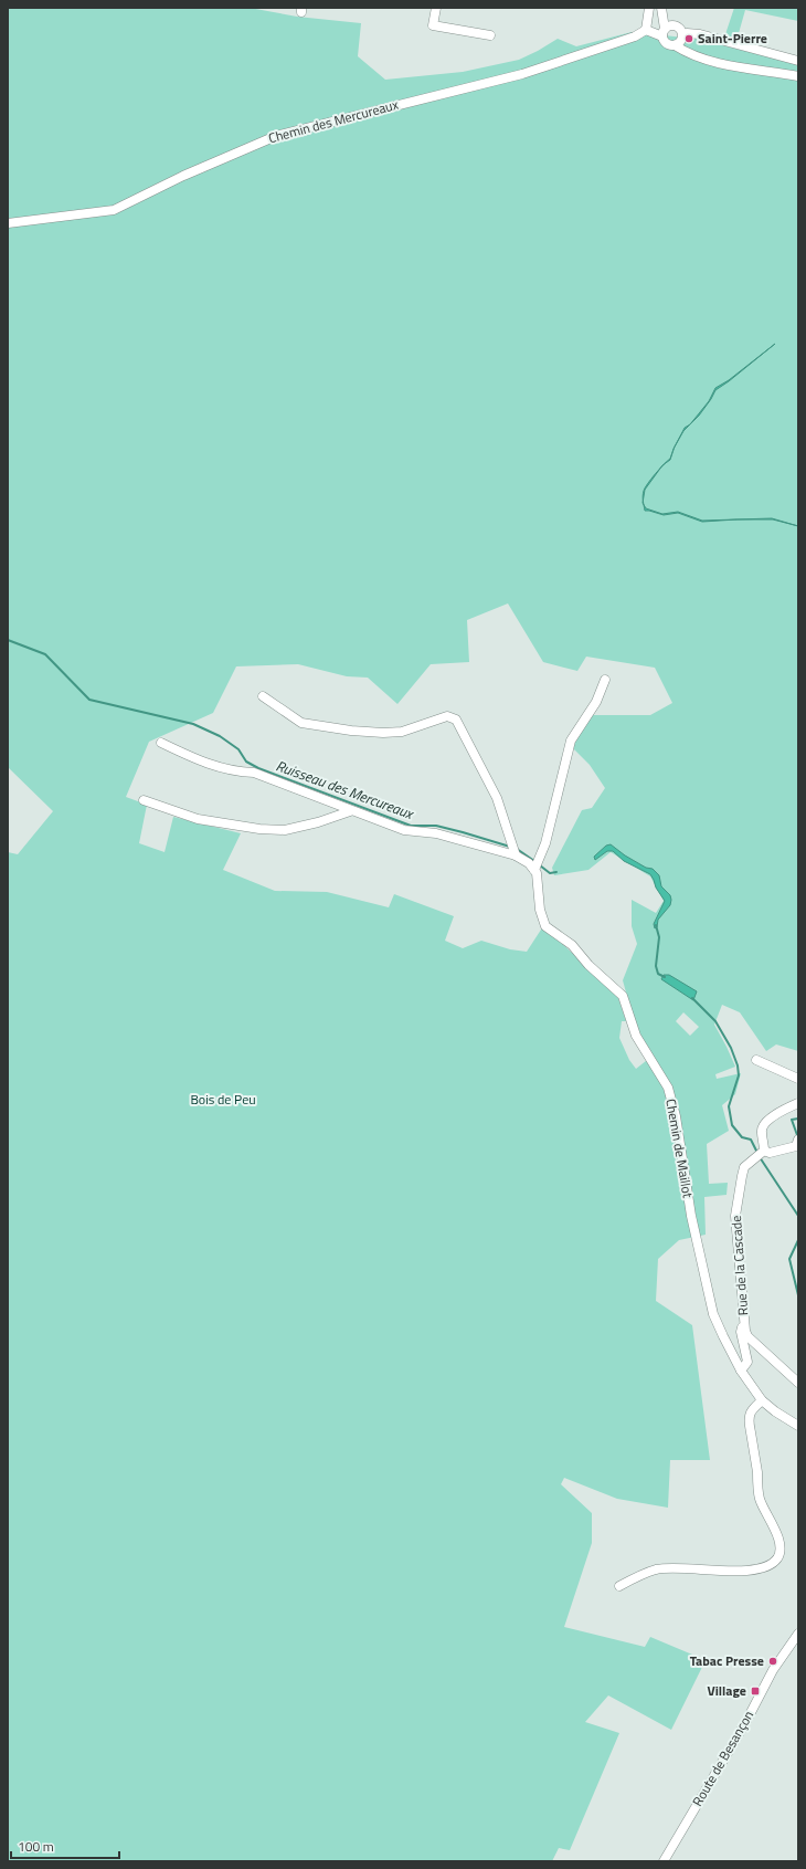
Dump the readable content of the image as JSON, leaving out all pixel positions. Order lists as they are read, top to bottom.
{
  "streets": {
    "street": [
      "Chemin des Mercureaux",
      "Chemin de Maillot",
      "Rue de la Cascade",
      "Route de Besançon"
    ]
  },
  "water": ["Ruisseau des Mercureaux"],
  "parks": ["Bois de Peu"],
  "places": {
    "other": ["Saint-Pierre", "Tabac Presse"],
    "transit": ["Village"]
  },
  "scale_bar": "100 m"
}
